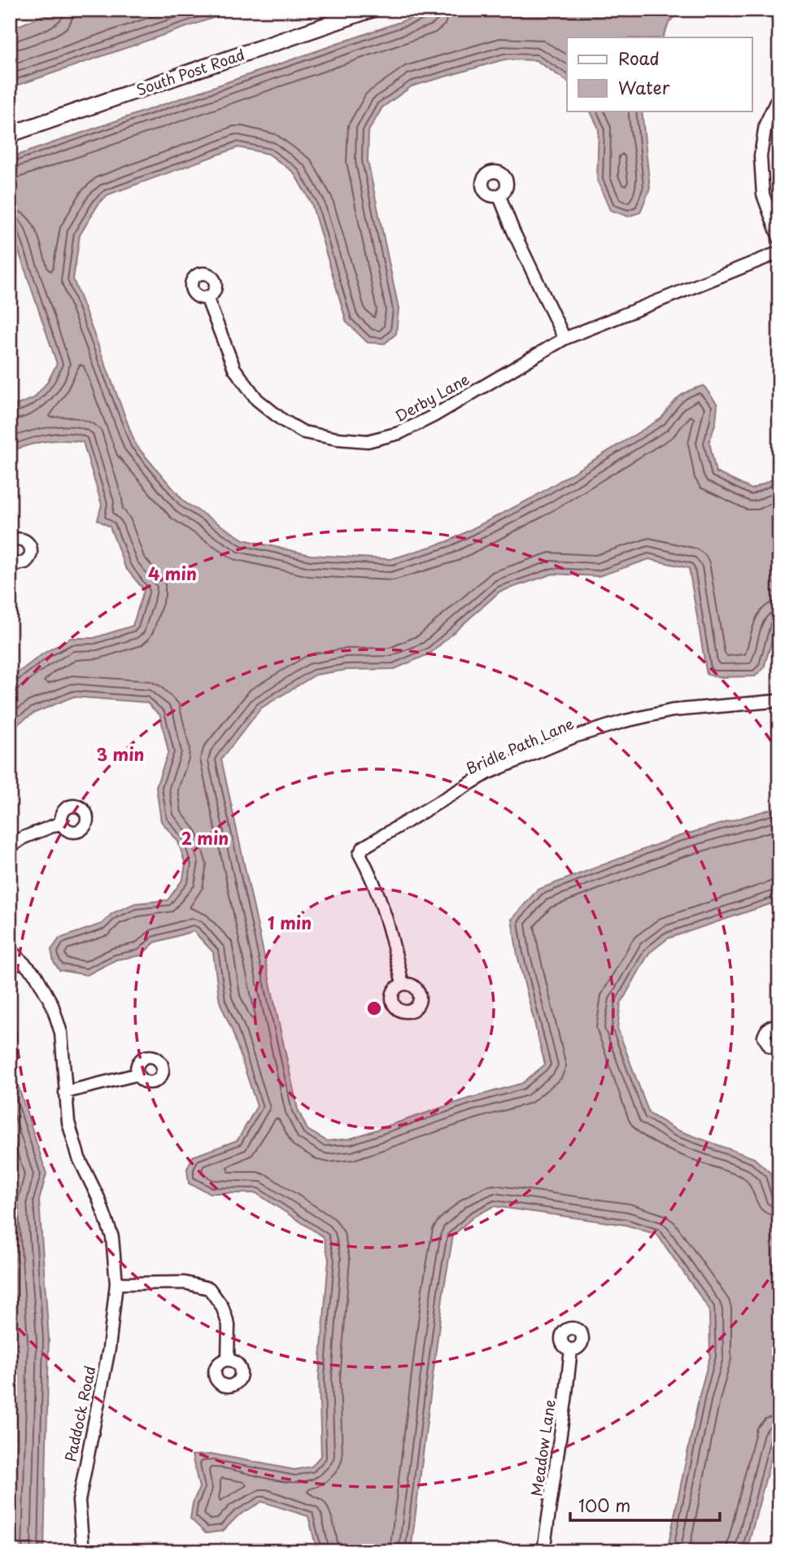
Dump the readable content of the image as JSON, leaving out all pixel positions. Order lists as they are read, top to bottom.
{
  "streets": {
    "street": [
      "South Post Road",
      "Derby Lane",
      "Bridle Path Lane",
      "Paddock Road",
      "Meadow Lane"
    ]
  },
  "legend": ["Road", "Water"],
  "scale_bar": "100 m",
  "rings": [
    "4 min",
    "3 min",
    "2 min",
    "1 min"
  ]
}
